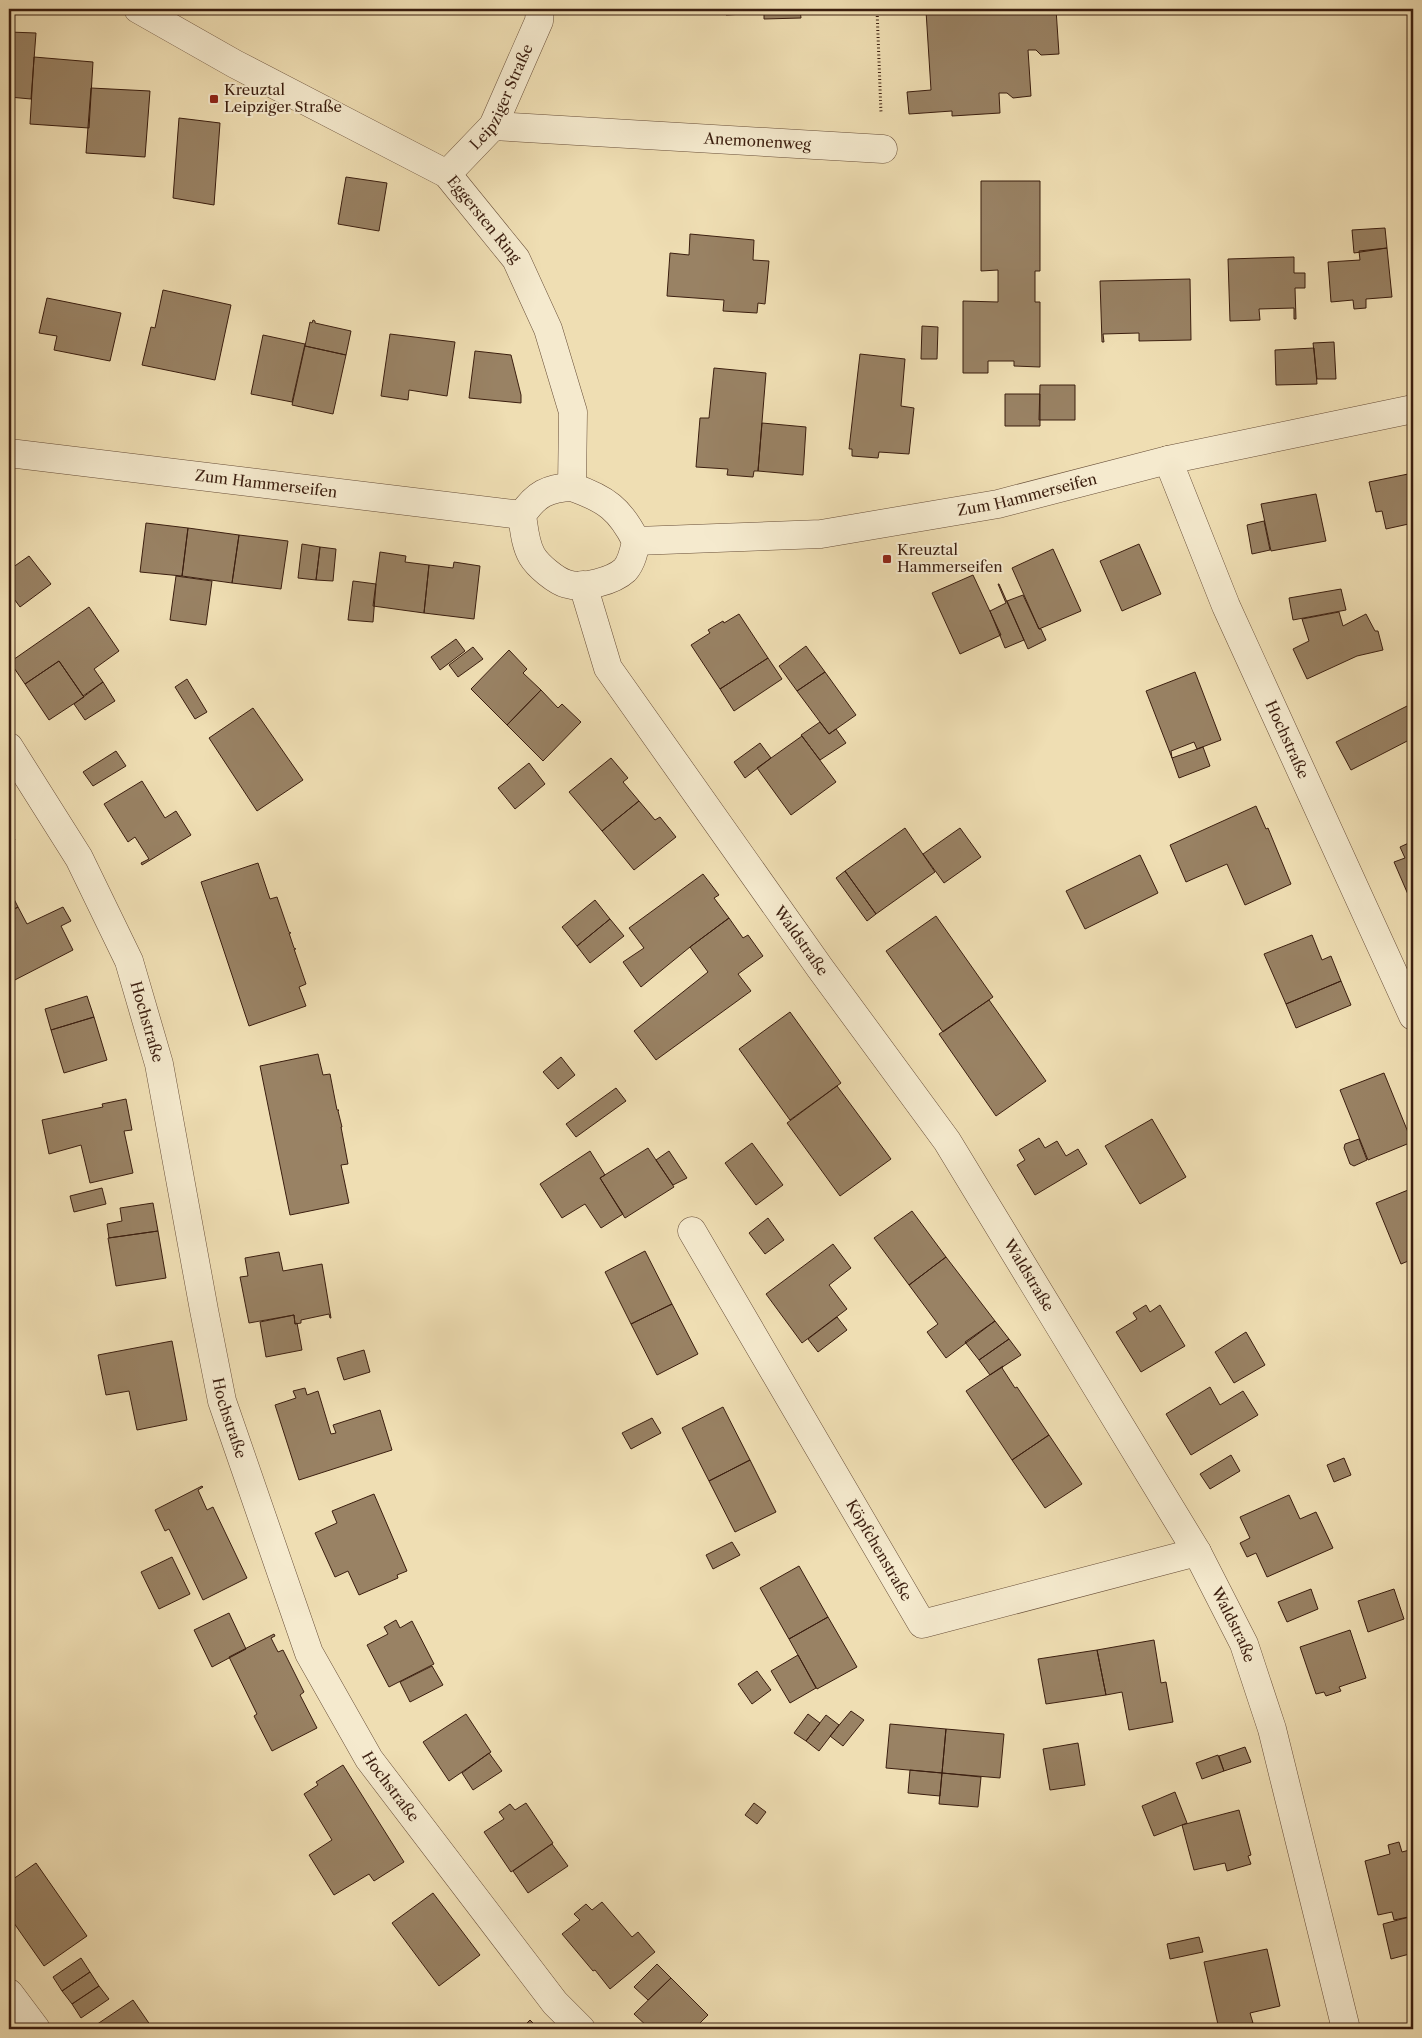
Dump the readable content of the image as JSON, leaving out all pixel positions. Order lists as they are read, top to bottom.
{
  "streets": {
    "street": [
      "Leipziger Straße",
      "Anemonenweg",
      "Eggersten Ring",
      "Zum Hammerseifen",
      "Hochstraße",
      "Waldstraße",
      "Köpfchenstraße"
    ]
  },
  "crossings": [
    ["Leipziger Straße", "Anemonenweg"],
    ["Leipziger Straße", "Eggersten Ring"],
    ["Eggersten Ring", "Zum Hammerseifen"],
    ["Eggersten Ring", "Waldstraße"],
    ["Zum Hammerseifen", "Hochstraße"],
    ["Zum Hammerseifen", "Waldstraße"],
    ["Waldstraße", "Köpfchenstraße"]
  ],
  "places": {
    "transit": ["Kreuztal Leipziger Straße", "Kreuztal Hammerseifen"]
  }
}
